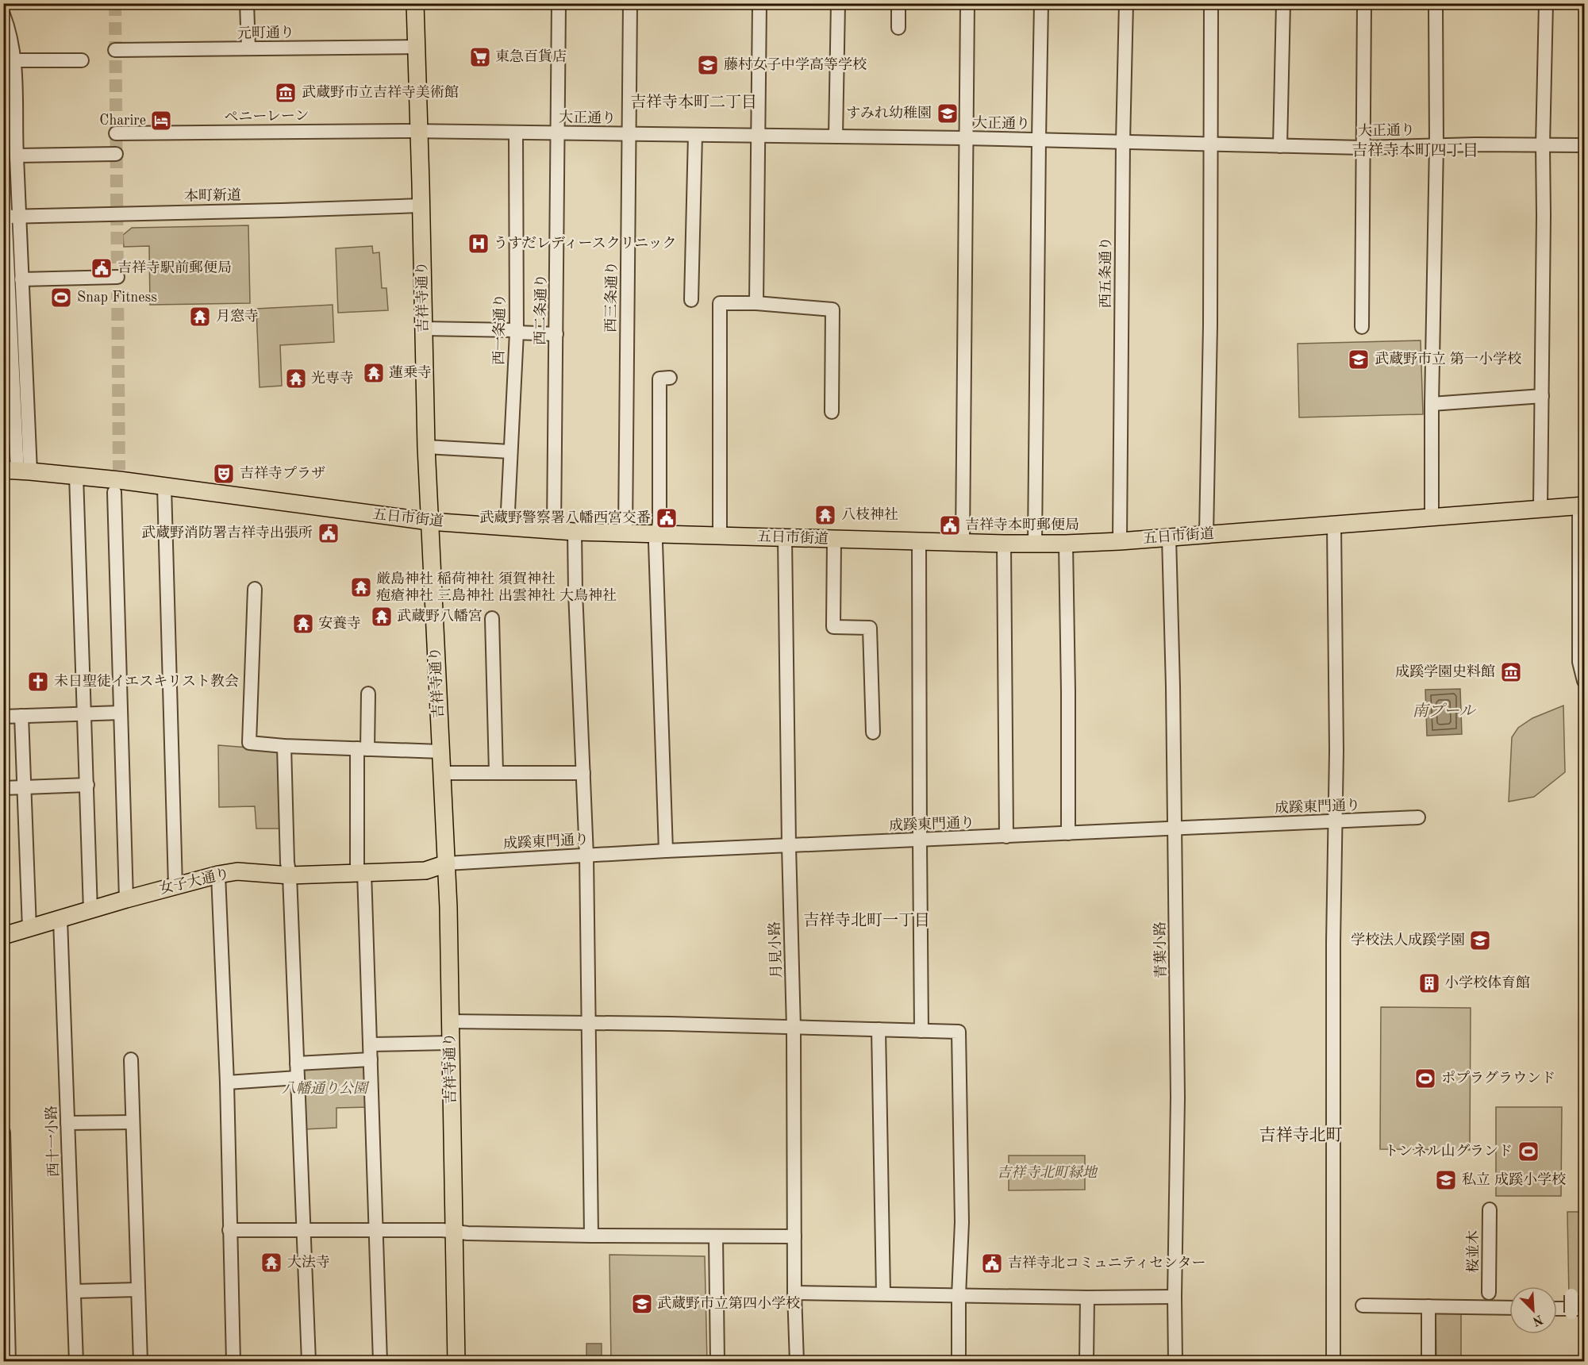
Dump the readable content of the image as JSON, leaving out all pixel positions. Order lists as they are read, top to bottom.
{
  "streets": {
    "main road": ["吉祥寺通り", "五日市街道", "女子大通り"],
    "street": [
      "元町通り",
      "ペニーレーン",
      "大正通り",
      "本町新道",
      "西五条通り",
      "西三条通り",
      "西二条通り",
      "西一条通り",
      "成蹊東門通り",
      "月見小路",
      "青葉小路",
      "西十一小路",
      "桜並木"
    ]
  },
  "crossings": [
    ["元町通り", "吉祥寺通り"],
    ["ペニーレーン", "大正通り"],
    ["ペニーレーン", "吉祥寺通り"],
    ["大正通り", "西五条通り"],
    ["大正通り", "吉祥寺通り"],
    ["大正通り", "西三条通り"],
    ["大正通り", "西二条通り"],
    ["大正通り", "西一条通り"],
    ["本町新道", "吉祥寺通り"],
    ["西五条通り", "五日市街道"],
    ["吉祥寺通り", "五日市街道"],
    ["吉祥寺通り", "成蹊東門通り"],
    ["吉祥寺通り", "女子大通り"],
    ["西三条通り", "五日市街道"],
    ["西二条通り", "五日市街道"],
    ["西一条通り", "五日市街道"],
    ["五日市街道", "月見小路"],
    ["五日市街道", "青葉小路"],
    ["成蹊東門通り", "女子大通り"],
    ["成蹊東門通り", "月見小路"],
    ["成蹊東門通り", "青葉小路"],
    ["女子大通り", "西十一小路"]
  ],
  "districts": [
    "吉祥寺本町二丁目",
    "吉祥寺本町四丁目",
    "吉祥寺北町一丁目",
    "吉祥寺北町"
  ],
  "water": ["南プール"],
  "parks": ["八幡通り公園", "吉祥寺北町緑地"],
  "places": {
    "supermarket": ["東急百貨店"],
    "school or university": [
      "藤村女子中学高等学校",
      "すみれ幼稚園",
      "武蔵野市立 第一小学校",
      "学校法人成蹊学園",
      "私立 成蹊小学校",
      "武蔵野市立第四小学校"
    ],
    "museum": ["武蔵野市立吉祥寺美術館", "成蹊学園史料館"],
    "hotel": ["Charire"],
    "hospital": ["うすだレディースクリニック"],
    "public building": [
      "吉祥寺駅前郵便局",
      "武蔵野警察署八幡西宮交番",
      "吉祥寺本町郵便局",
      "武蔵野消防署吉祥寺出張所",
      "吉祥寺北コミュニティセンター"
    ],
    "sports": ["Snap Fitness", "ポプラグラウンド", "トンネル山グランド"],
    "temple": [
      "月窓寺",
      "蓮乗寺",
      "光専寺",
      "八枝神社",
      "厳島神社 稲荷神社 須賀神社 疱瘡神社 三島神社 出雲神社 大鳥神社",
      "武蔵野八幡宮",
      "安養寺",
      "大法寺"
    ],
    "theatre": ["吉祥寺プラザ"],
    "church": ["未日聖徒イエスキリスト教会"],
    "building": ["小学校体育館"]
  },
  "north": "bottom right"
}
